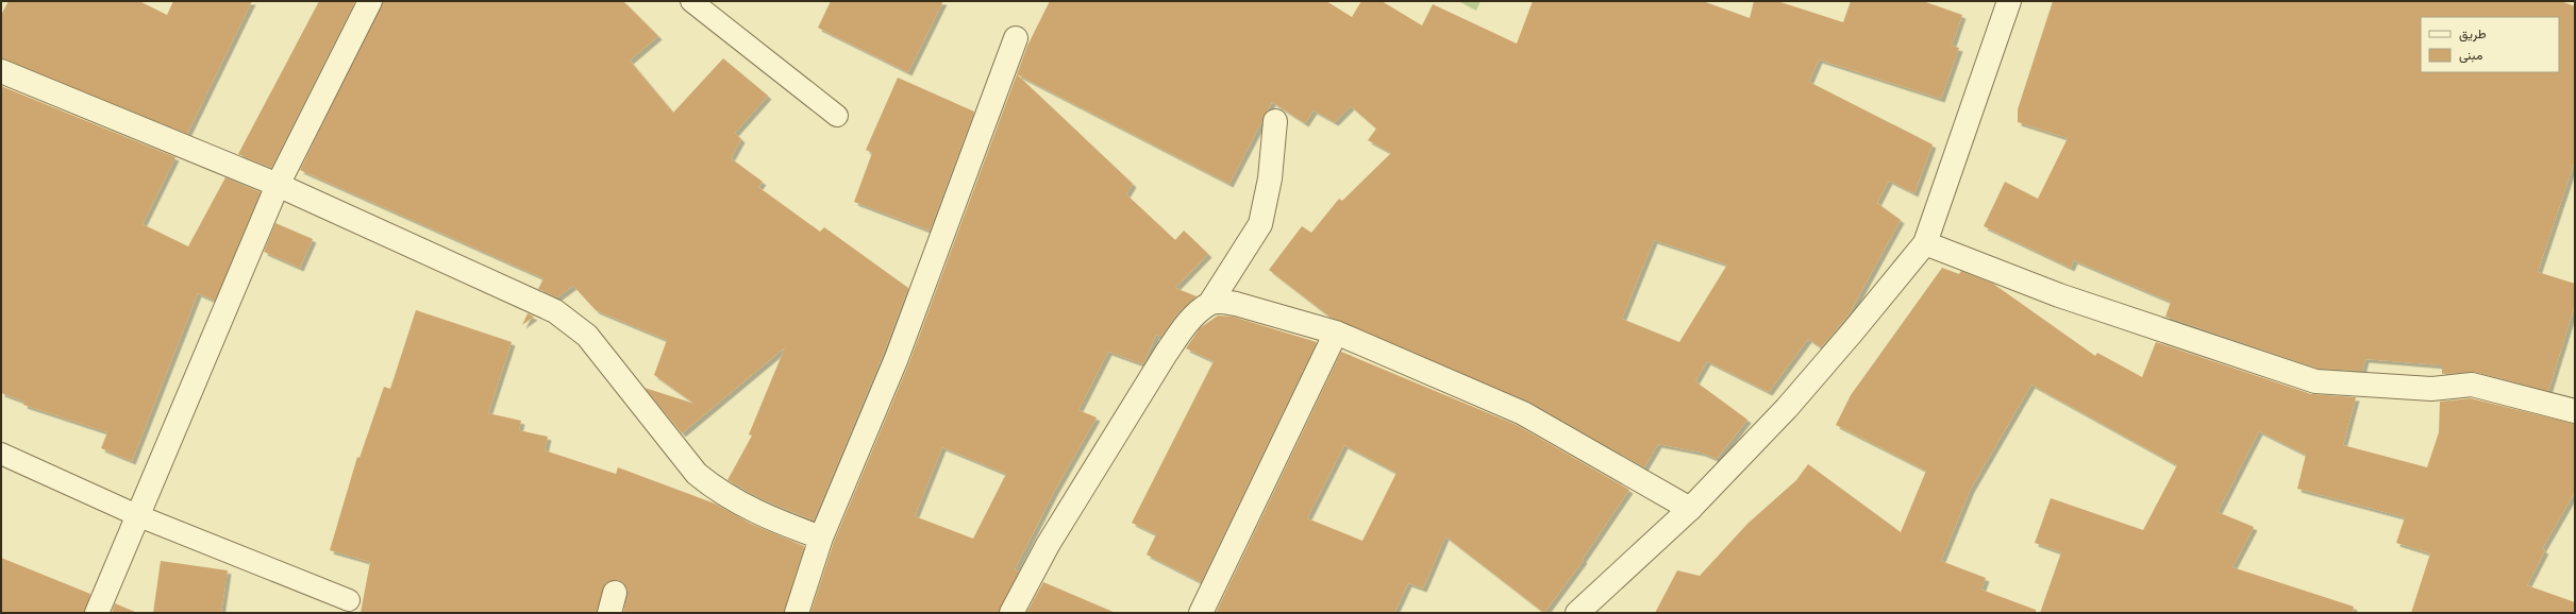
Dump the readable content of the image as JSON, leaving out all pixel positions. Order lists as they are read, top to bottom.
{
  "legend": ["طريق", "مبنى"]
}
